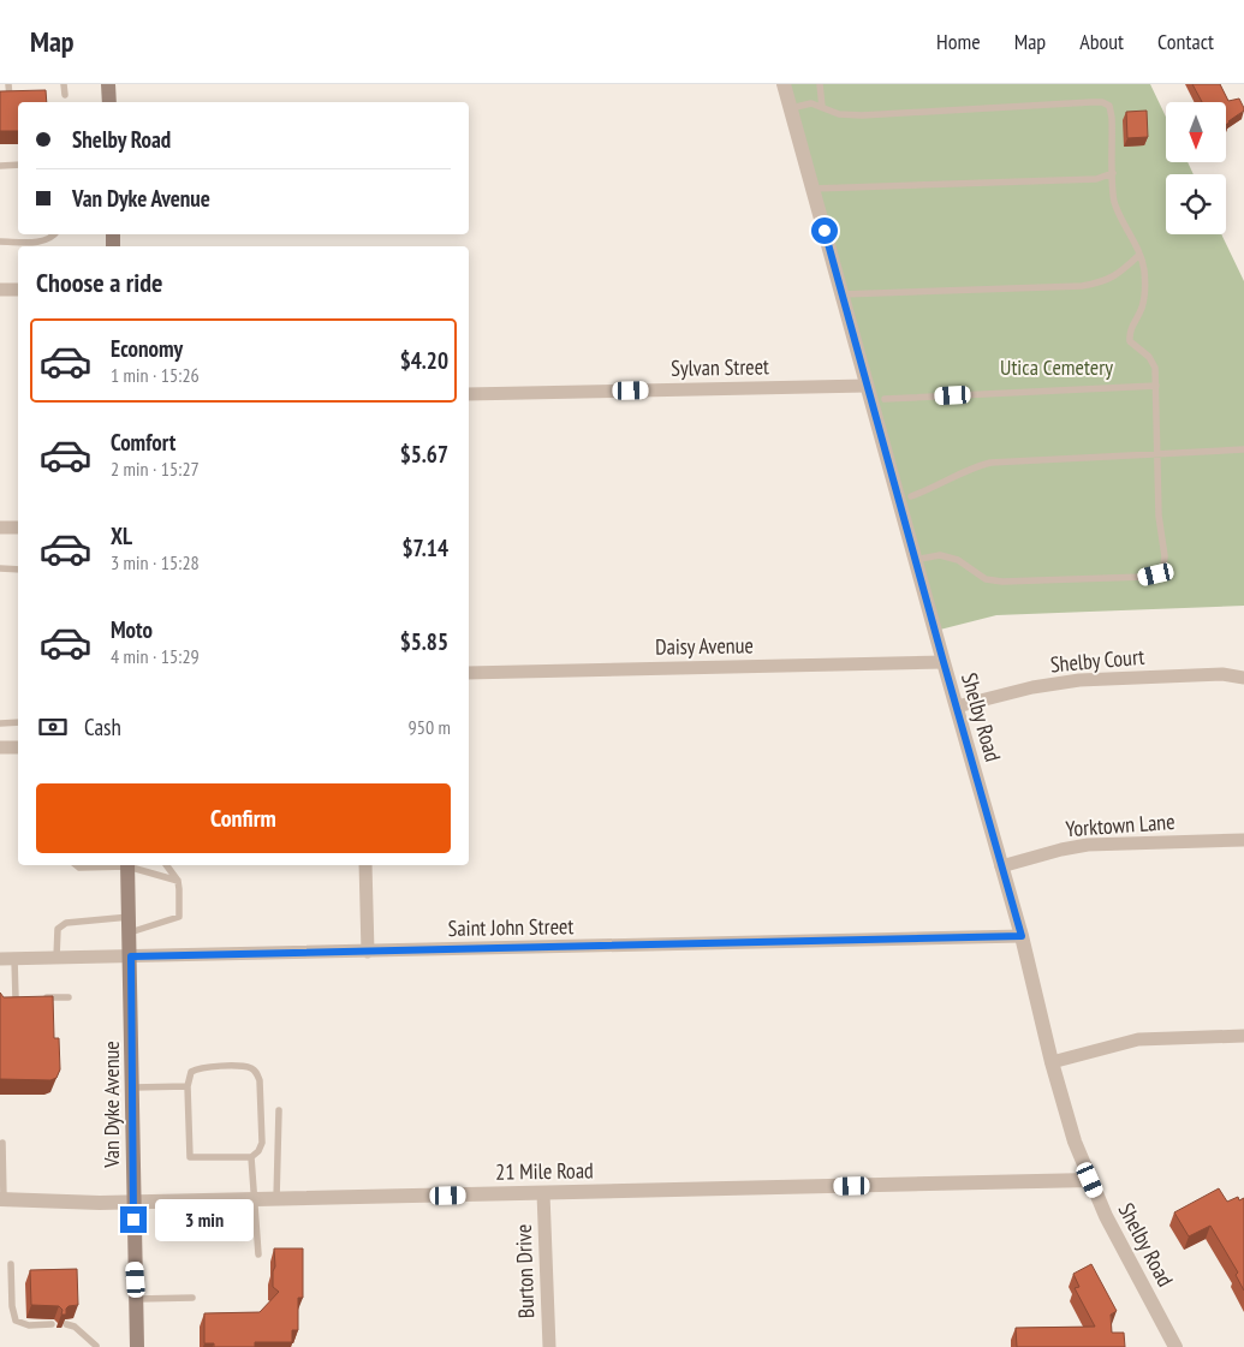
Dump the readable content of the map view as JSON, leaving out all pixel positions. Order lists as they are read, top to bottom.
{
  "streets": {
    "main road": ["Van Dyke Avenue"],
    "street": [
      "Sylvan Street",
      "Daisy Avenue",
      "Shelby Court",
      "Shelby Road",
      "Yorktown Lane",
      "Saint John Street",
      "21 Mile Road",
      "Burton Drive"
    ]
  },
  "crossings": [
    ["Sylvan Street", "Shelby Road"],
    ["Daisy Avenue", "Shelby Road"],
    ["Shelby Court", "Shelby Road"],
    ["Shelby Road", "Yorktown Lane"],
    ["Shelby Road", "Saint John Street"],
    ["Shelby Road", "21 Mile Road"],
    ["Saint John Street", "Van Dyke Avenue"],
    ["Van Dyke Avenue", "21 Mile Road"],
    ["21 Mile Road", "Burton Drive"]
  ],
  "parks": ["Utica Cemetery"],
  "north": "bottom",
  "page": {
    "header": "Map",
    "nav": [
      "Home",
      "Map",
      "About",
      "Contact"
    ],
    "banner": ["Shelby Road", "Van Dyke Avenue"],
    "heading": "Choose a ride",
    "list": [
      {
        "name": "Economy",
        "note": "1 min · 15:26",
        "value": "$4.20"
      },
      {
        "name": "Comfort",
        "note": "2 min · 15:27",
        "value": "$5.67"
      },
      {
        "name": "XL",
        "note": "3 min · 15:28",
        "value": "$7.14"
      },
      {
        "name": "Moto",
        "note": "4 min · 15:29",
        "value": "$5.85"
      }
    ],
    "pay": ["Cash", "950 m"],
    "buttons": "Confirm",
    "bubble": "3 min"
  }
}
